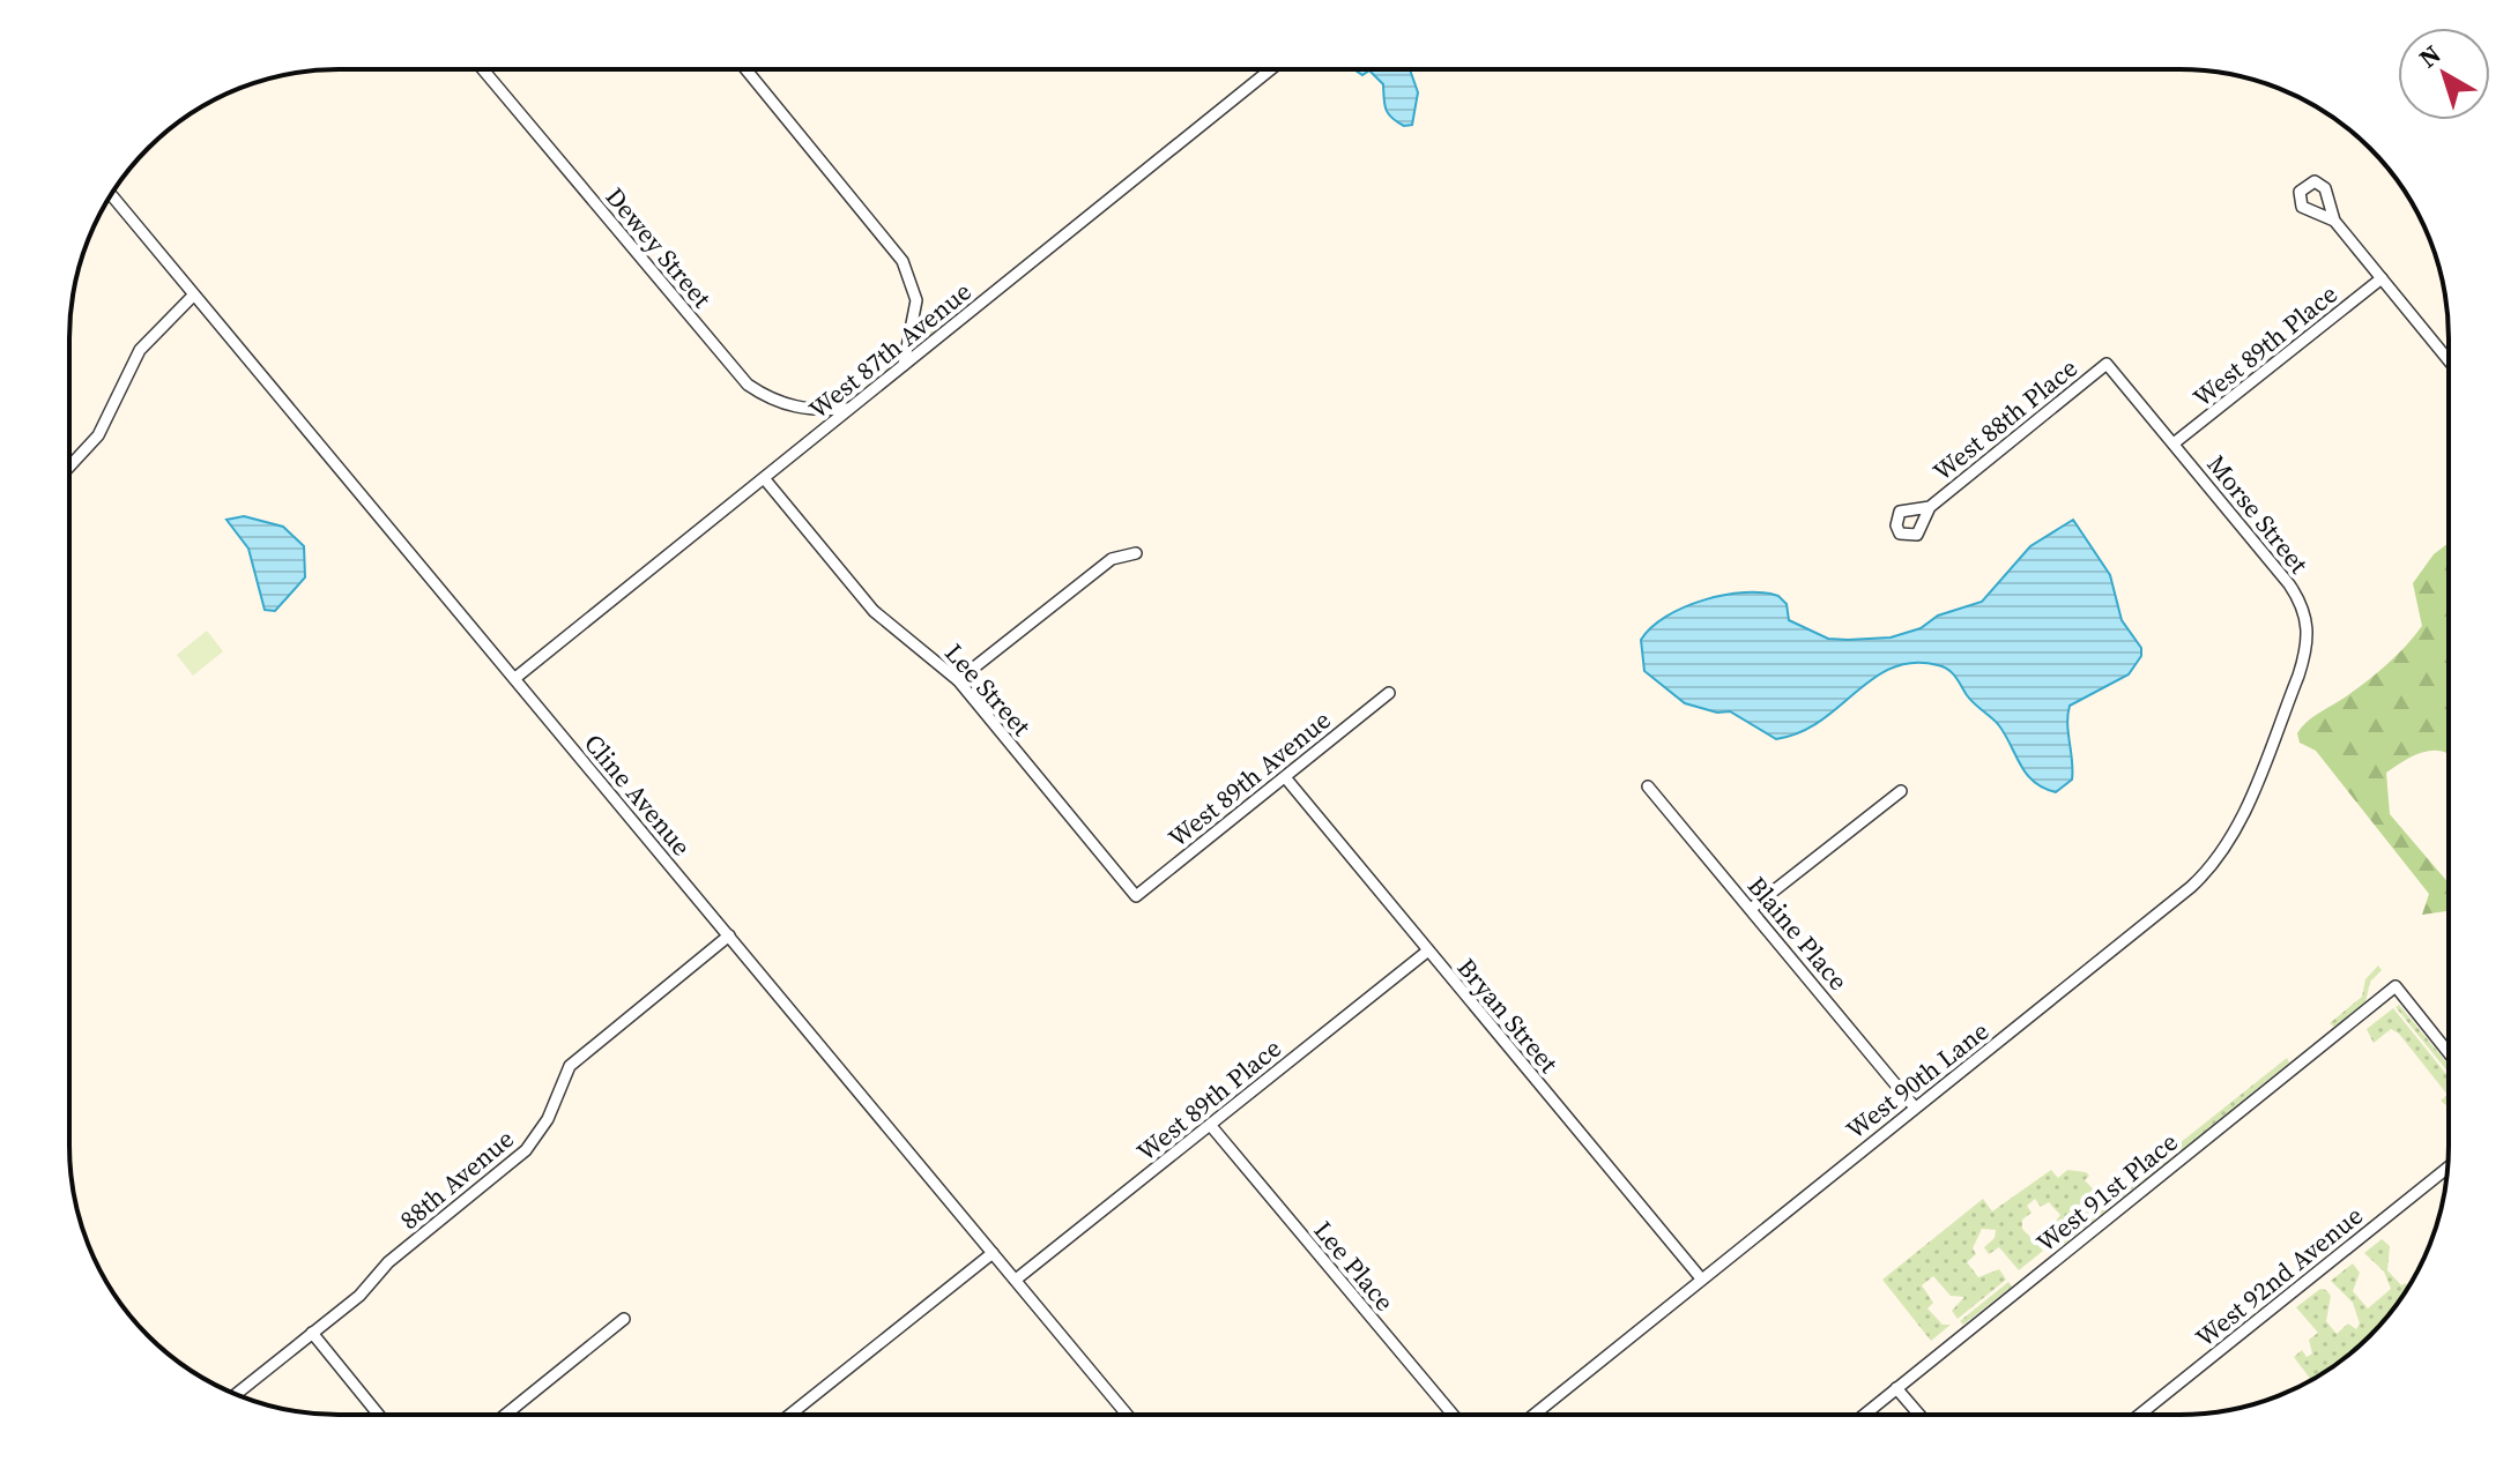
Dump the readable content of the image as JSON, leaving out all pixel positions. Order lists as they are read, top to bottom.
{
  "streets": {
    "street": [
      "Dewey Street",
      "West 89th Place",
      "West 87th Avenue",
      "West 88th Place",
      "Morse Street",
      "Lee Street",
      "West 89th Avenue",
      "Cline Avenue",
      "Blaine Place",
      "Bryan Street",
      "West 90th Lane",
      "88th Avenue",
      "West 91st Place",
      "Lee Place",
      "West 92nd Avenue"
    ]
  },
  "crossings": [
    ["Dewey Street", "West 87th Avenue"],
    ["West 89th Place", "Morse Street"],
    ["West 89th Place", "Cline Avenue"],
    ["West 89th Place", "Bryan Street"],
    ["West 89th Place", "Lee Place"],
    ["West 87th Avenue", "Lee Street"],
    ["West 87th Avenue", "Cline Avenue"],
    ["West 88th Place", "Morse Street"],
    ["Morse Street", "West 90th Lane"],
    ["Lee Street", "West 89th Avenue"],
    ["West 89th Avenue", "Bryan Street"],
    ["Cline Avenue", "88th Avenue"],
    ["Blaine Place", "West 90th Lane"],
    ["Bryan Street", "West 90th Lane"]
  ],
  "north": "top left"
}
